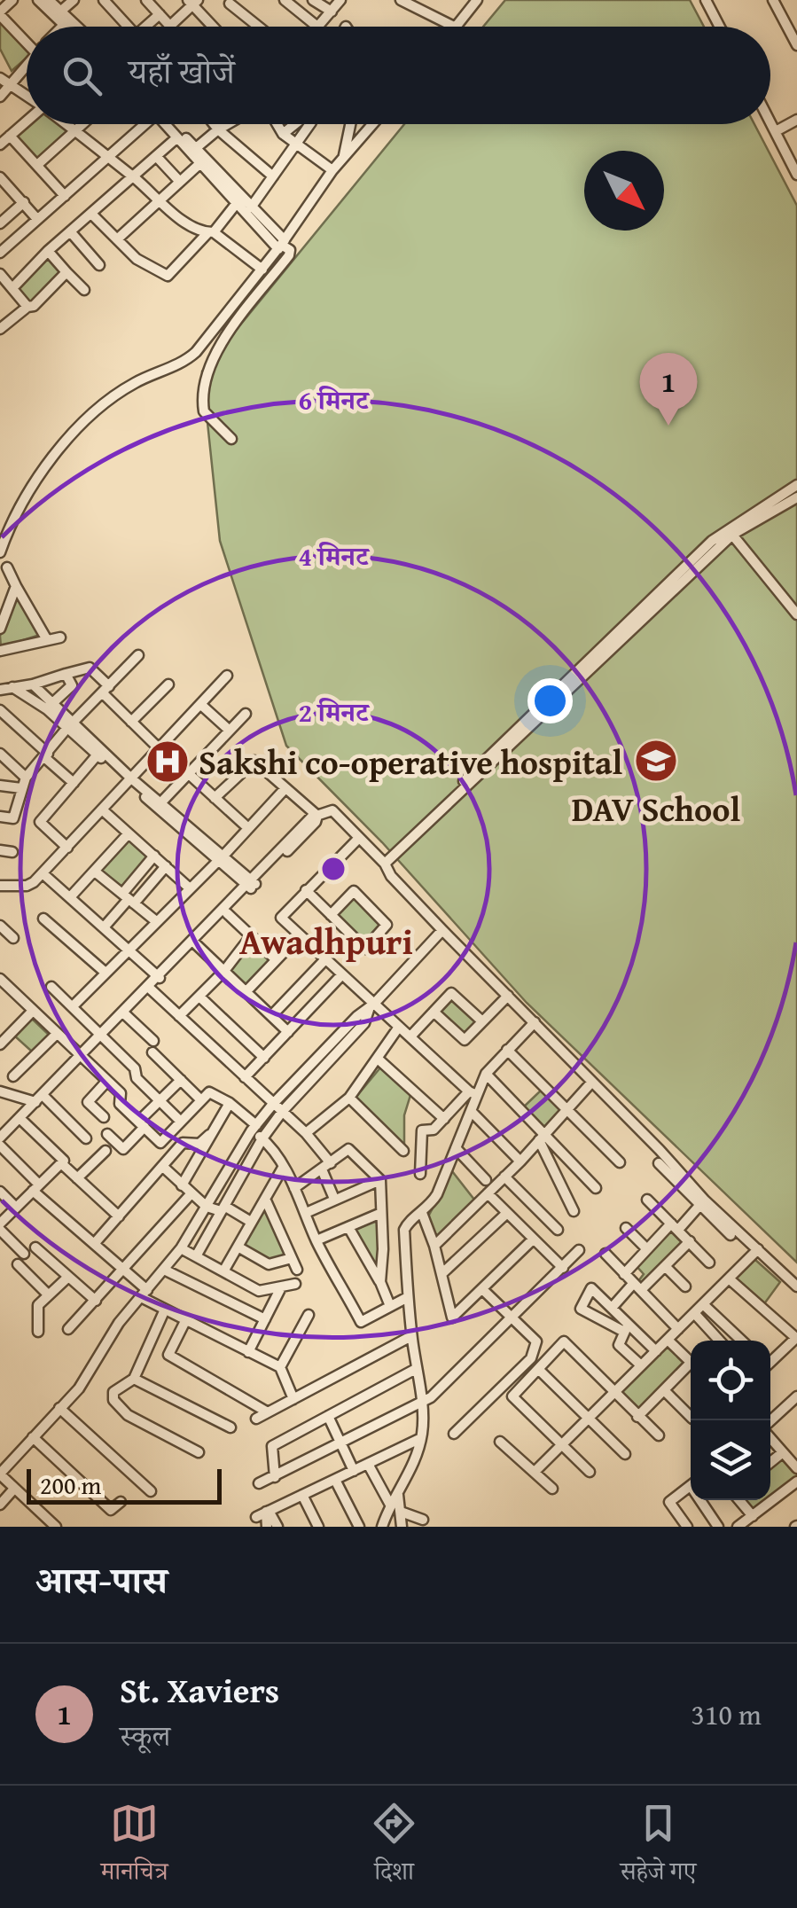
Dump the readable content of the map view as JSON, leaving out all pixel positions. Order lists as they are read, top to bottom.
{
  "districts": ["Awadhpuri"],
  "places": {
    "school or university": ["DAV School"],
    "hospital": ["Sakshi co-operative hospital"]
  },
  "scale_bar": "200 m",
  "north": "bottom right",
  "page": {
    "search": "यहाँ खोजें",
    "pins": "1",
    "scale": "200 m",
    "heading": "आस-पास",
    "list": [
      {
        "mark": "1",
        "name": "St. Xaviers",
        "note": "स्कूल",
        "value": "310 m"
      }
    ],
    "nav": ["मानचित्र", "दिशा", "सहेजे गए"]
  },
  "rings": ["6 मिनट", "4 मिनट", "2 मिनट"]
}
